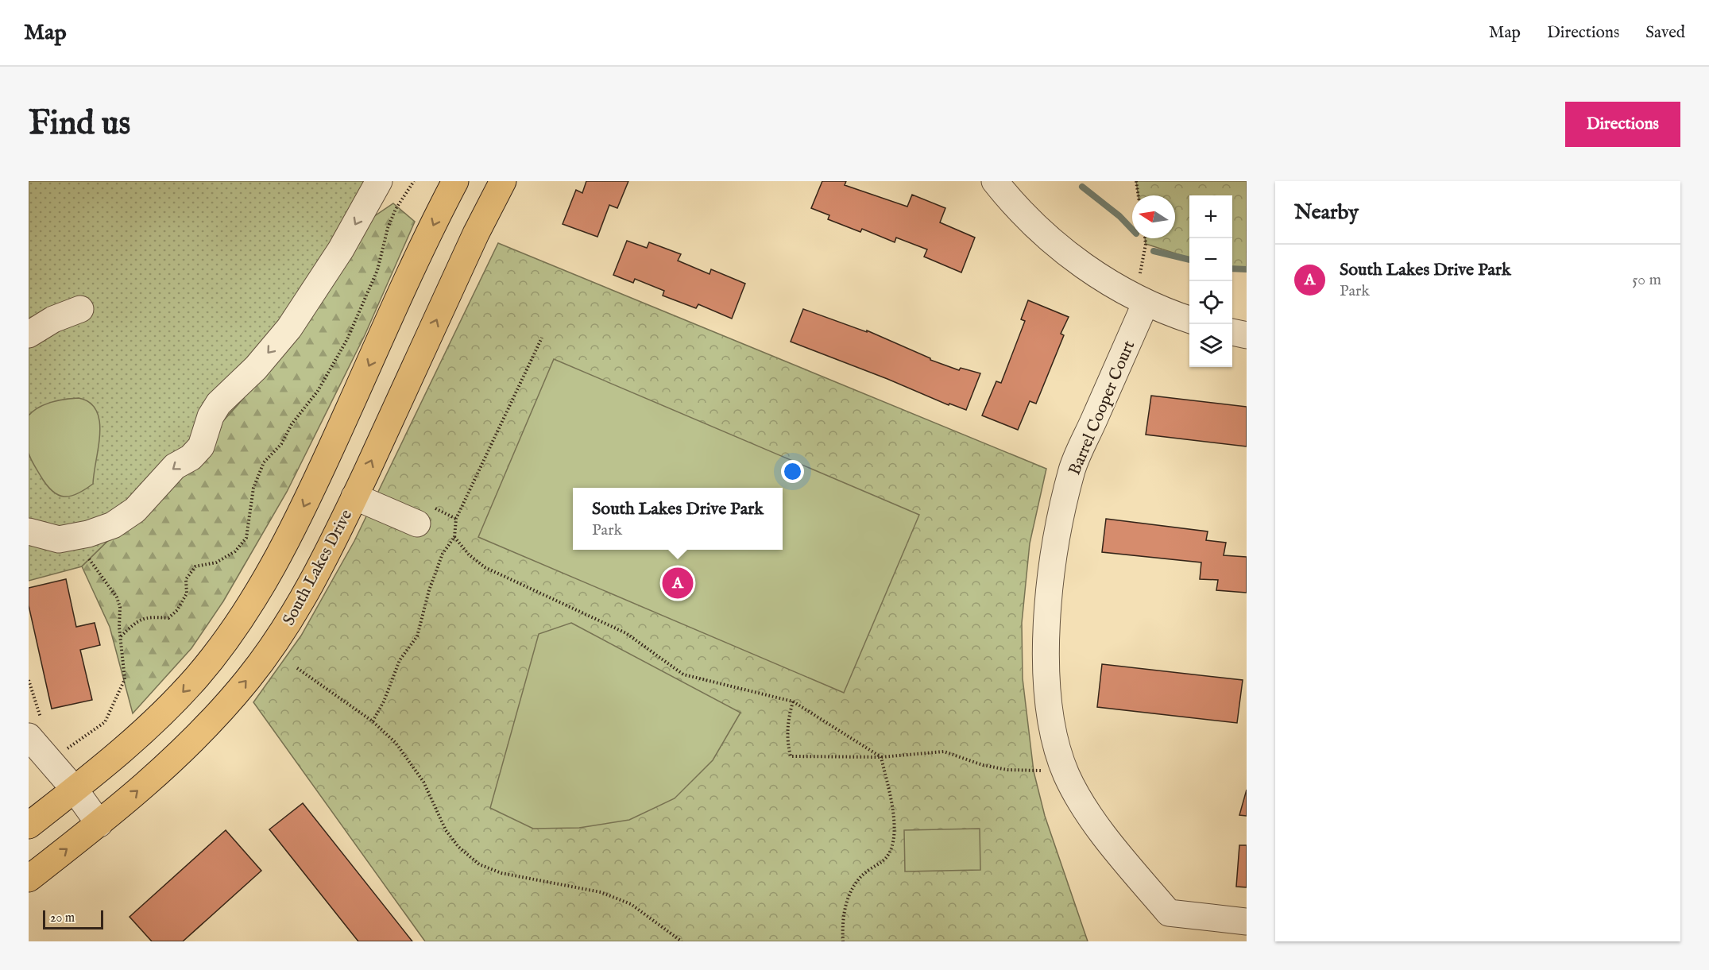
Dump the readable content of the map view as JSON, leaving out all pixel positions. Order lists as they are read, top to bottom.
{
  "streets": {
    "main road": ["South Lakes Drive"],
    "street": ["Barrel Cooper Court"]
  },
  "scale_bar": "20 m",
  "north": "left",
  "page": {
    "header": "Map",
    "nav": ["Map", "Directions", "Saved"],
    "buttons": "Directions",
    "title": "Find us",
    "heading": "Nearby",
    "map_buttons": ["+", "−"],
    "list": [
      {
        "mark": "A",
        "name": "South Lakes Drive Park",
        "note": "Park",
        "value": "50 m"
      }
    ],
    "popup": ["South Lakes Drive Park", "Park"],
    "pins": "A",
    "scale": "20 m"
  }
}
